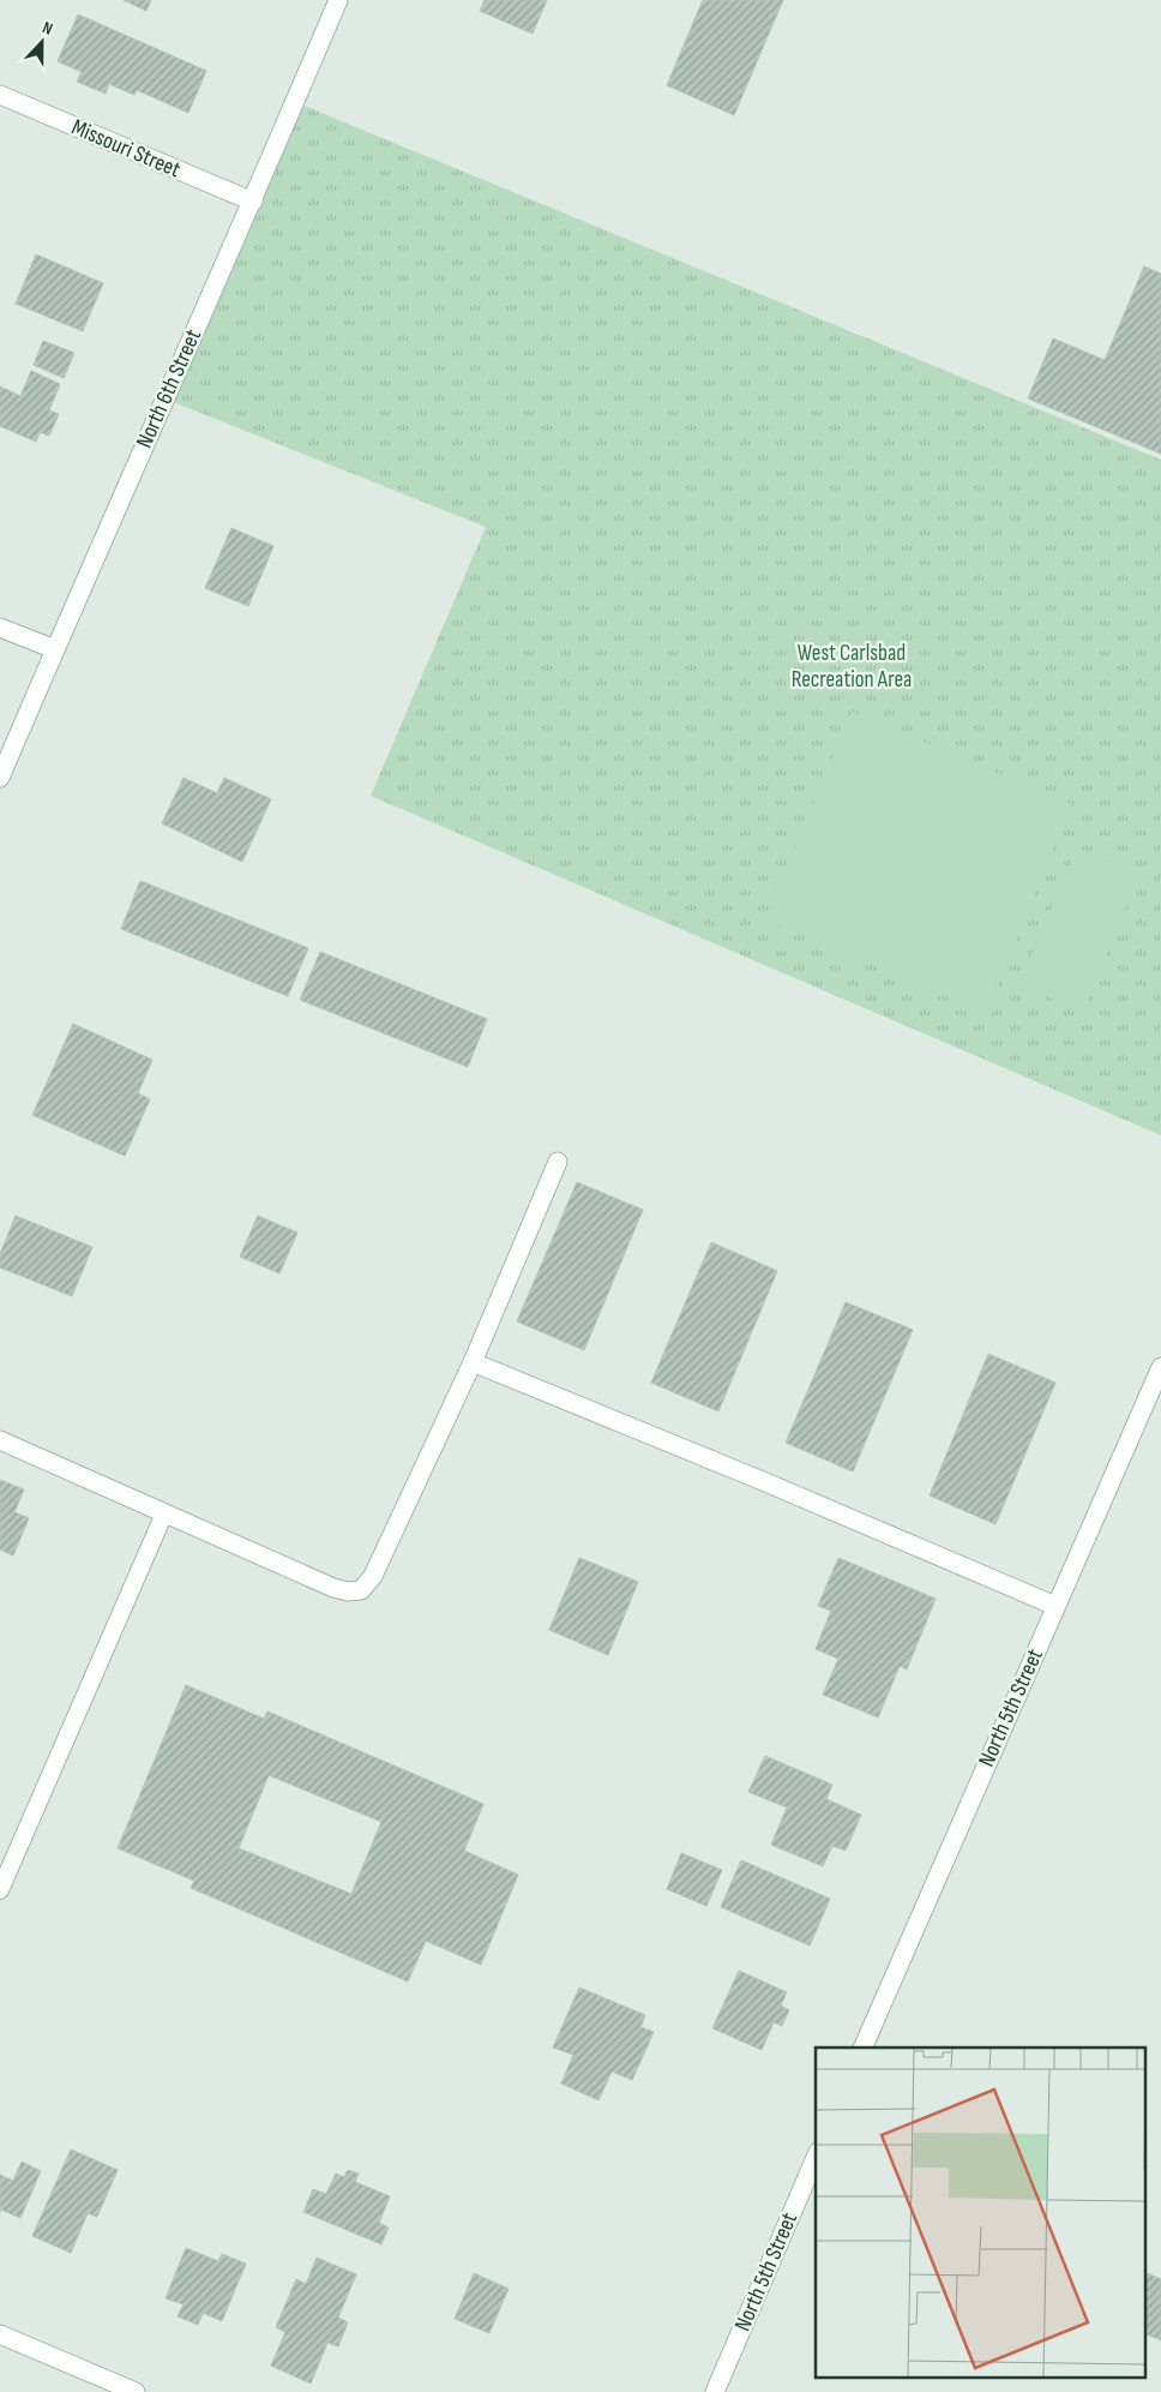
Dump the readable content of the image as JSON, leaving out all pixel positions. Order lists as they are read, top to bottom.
{
  "streets": {
    "street": ["Missouri Street", "North 6th Street", "North 5th Street"]
  },
  "crossings": [
    ["Missouri Street", "North 6th Street"]
  ],
  "parks": ["West Carlsbad Recreation Area"],
  "north": "top"
}
